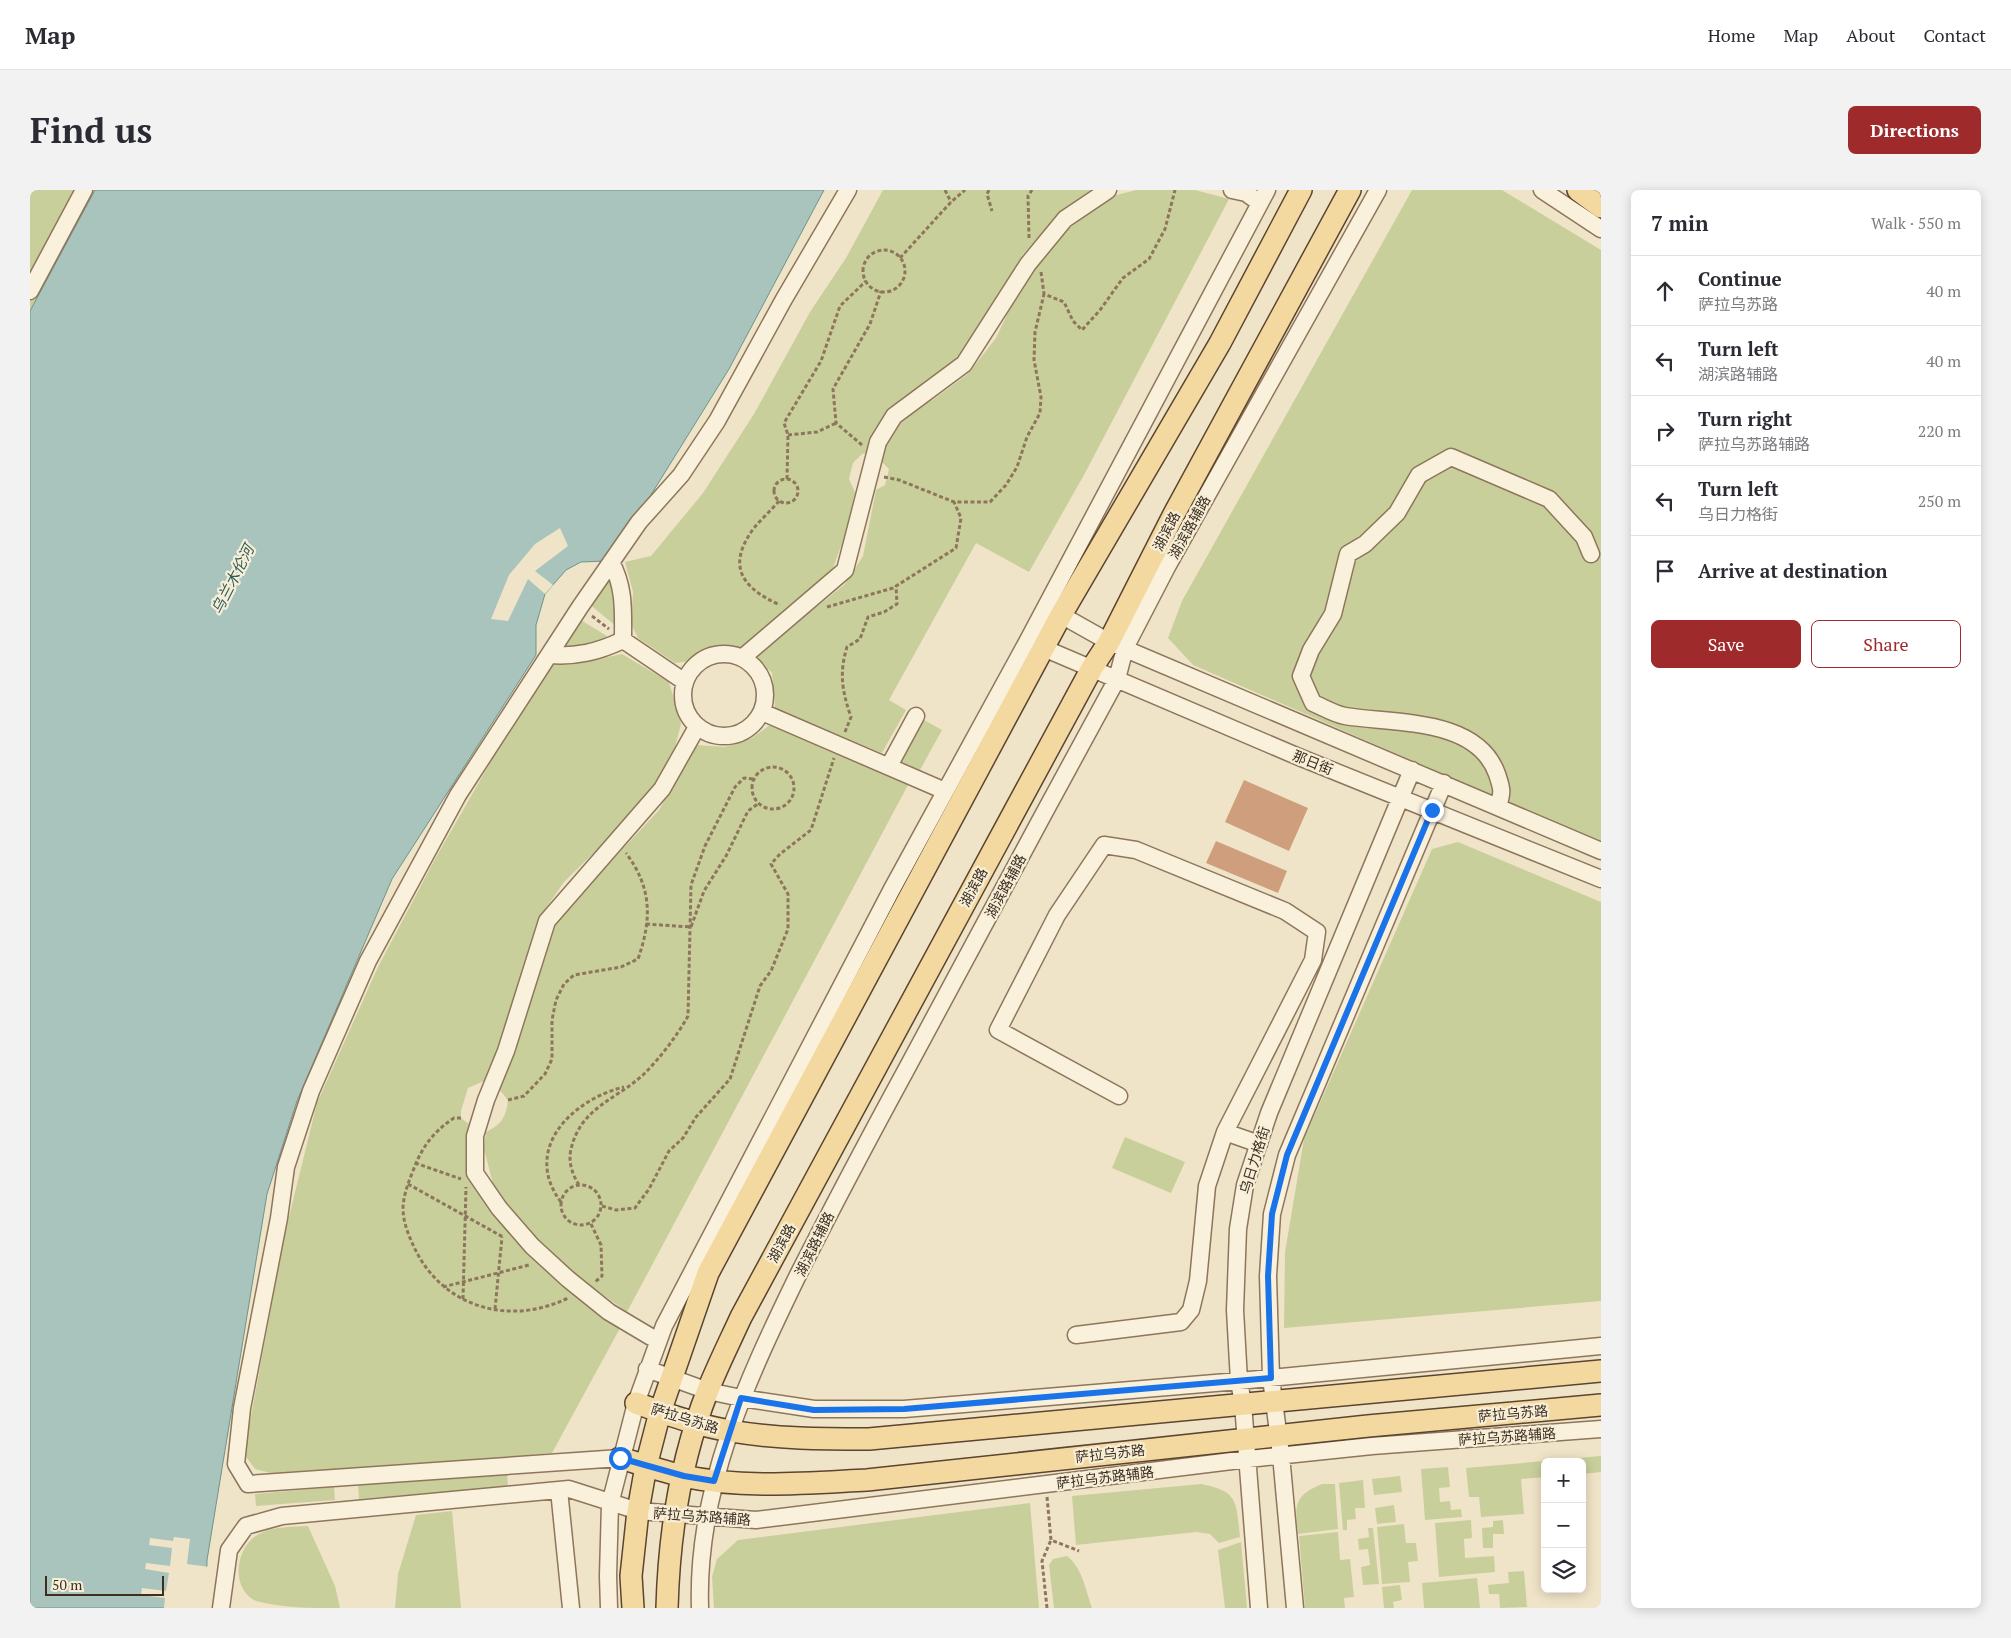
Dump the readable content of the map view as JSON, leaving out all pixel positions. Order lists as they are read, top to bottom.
{
  "streets": {
    "main road": ["湖滨路", "萨拉乌苏路"],
    "street": [
      "湖滨路辅路",
      "那日街",
      "乌日力格街",
      "萨拉乌苏路辅路"
    ]
  },
  "crossings": [
    ["湖滨路辅路", "湖滨路"],
    ["湖滨路辅路", "那日街"],
    ["湖滨路辅路", "萨拉乌苏路"],
    ["湖滨路辅路", "萨拉乌苏路辅路"],
    ["湖滨路", "那日街"],
    ["湖滨路", "萨拉乌苏路"],
    ["湖滨路", "萨拉乌苏路辅路"],
    ["那日街", "乌日力格街"],
    ["乌日力格街", "萨拉乌苏路"],
    ["乌日力格街", "萨拉乌苏路辅路"],
    ["萨拉乌苏路", "萨拉乌苏路辅路"]
  ],
  "water": ["乌兰木伦河"],
  "scale_bar": "50 m",
  "page": {
    "header": "Map",
    "nav": [
      "Home",
      "Map",
      "About",
      "Contact"
    ],
    "buttons": [
      "Directions",
      ["Save", "Share"]
    ],
    "title": "Find us",
    "heading": ["7 min", "Walk · 550 m"],
    "list": [
      ["Continue", "萨拉乌苏路", "40 m"],
      ["Turn left", "湖滨路辅路", "40 m"],
      ["Turn right", "萨拉乌苏路辅路", "220 m"],
      ["Turn left", "乌日力格街", "250 m"],
      "Arrive at destination"
    ],
    "map_buttons": ["+", "−"],
    "scale": "50 m"
  }
}
